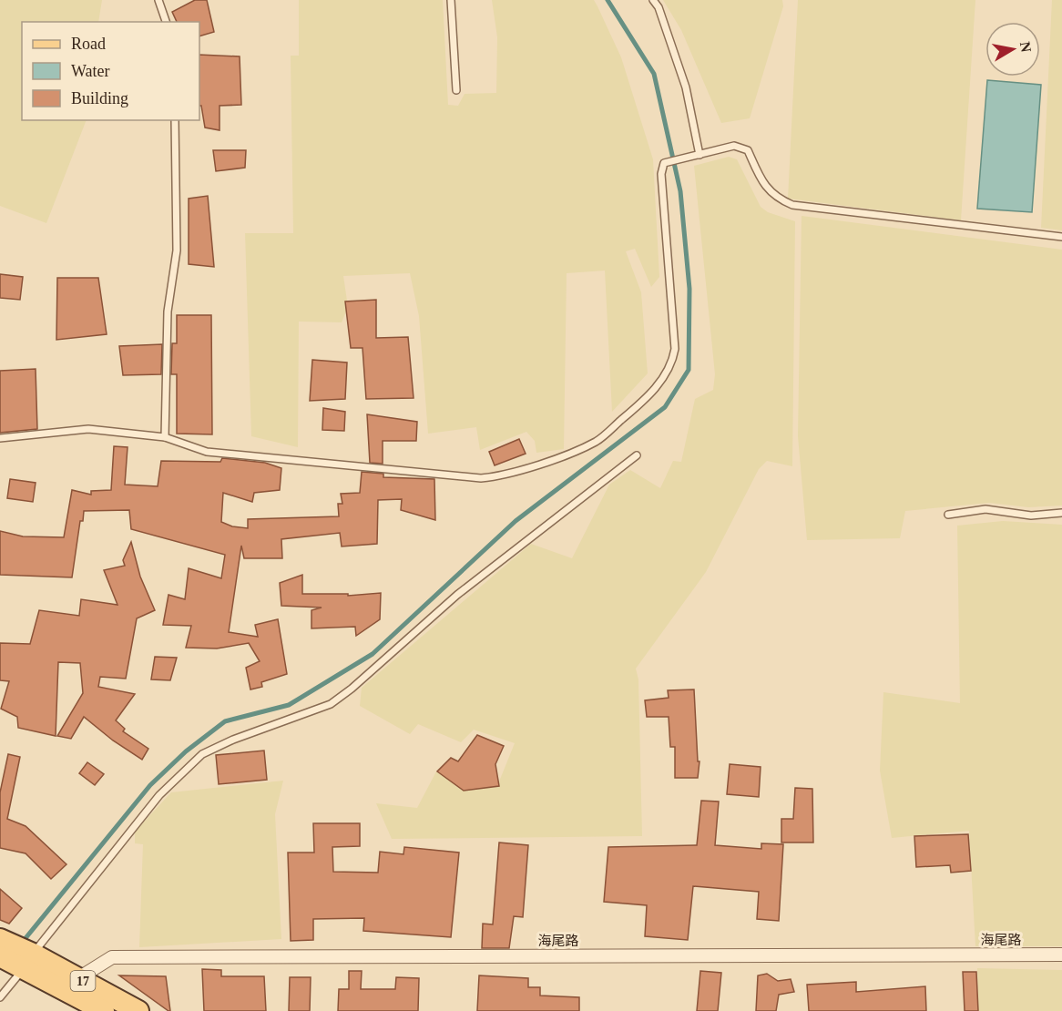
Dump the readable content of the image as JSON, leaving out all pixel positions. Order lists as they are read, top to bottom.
{
  "streets": {
    "main road": ["17"],
    "street": ["海尾路"]
  },
  "crossings": [
    ["海尾路", "17"]
  ],
  "legend": ["Road", "Water", "Building"],
  "north": "right"
}
